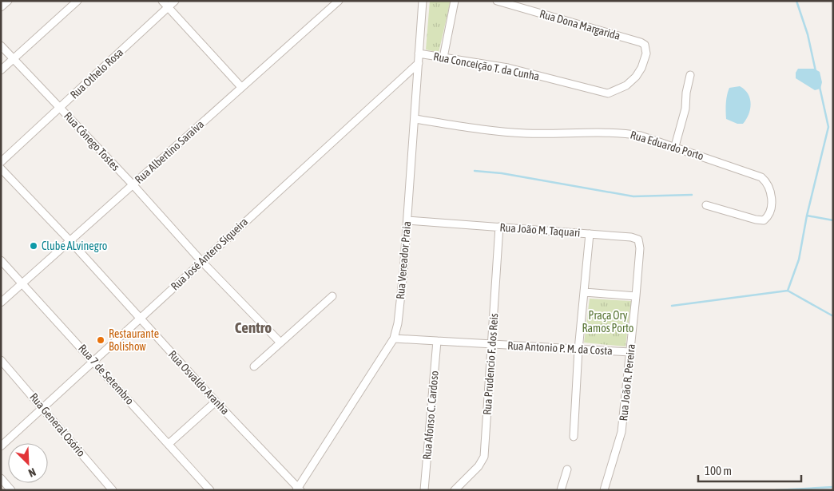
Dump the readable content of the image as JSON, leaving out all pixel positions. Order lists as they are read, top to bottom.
{
  "streets": {
    "street": [
      "Rua Dona Margarida",
      "Rua Conceição T. da Cunha",
      "Rua Othelo Rosa",
      "Rua Cônego Tostes",
      "Rua Eduardo Porto",
      "Rua Albertino Saraiva",
      "Rua João M. Taquari",
      "Rua José Antero Siqueira",
      "Rua Vereador Praia",
      "Rua Antonio P. M. da Costa",
      "Rua Prudencio F. dos Reis",
      "Rua 7 de Setembro",
      "Rua Osvaldo Aranha",
      "Rua João R. Pereira",
      "Rua Afonso C. Cardoso",
      "Rua General Osório"
    ]
  },
  "crossings": [
    ["Rua Dona Margarida", "Rua Conceição T. da Cunha"],
    ["Rua Conceição T. da Cunha", "Rua Vereador Praia"],
    ["Rua Othelo Rosa", "Rua Cônego Tostes"],
    ["Rua Cônego Tostes", "Rua Albertino Saraiva"],
    ["Rua Cônego Tostes", "Rua José Antero Siqueira"],
    ["Rua Eduardo Porto", "Rua Vereador Praia"],
    ["Rua Albertino Saraiva", "Rua 7 de Setembro"],
    ["Rua Albertino Saraiva", "Rua Osvaldo Aranha"],
    ["Rua João M. Taquari", "Rua Vereador Praia"],
    ["Rua João M. Taquari", "Rua Prudencio F. dos Reis"],
    ["Rua João M. Taquari", "Rua João R. Pereira"],
    ["Rua José Antero Siqueira", "Rua Vereador Praia"],
    ["Rua José Antero Siqueira", "Rua 7 de Setembro"],
    ["Rua José Antero Siqueira", "Rua Osvaldo Aranha"],
    ["Rua José Antero Siqueira", "Rua General Osório"],
    ["Rua Vereador Praia", "Rua Antonio P. M. da Costa"],
    ["Rua Vereador Praia", "Rua Osvaldo Aranha"],
    ["Rua Antonio P. M. da Costa", "Rua Prudencio F. dos Reis"],
    ["Rua Antonio P. M. da Costa", "Rua João R. Pereira"],
    ["Rua Antonio P. M. da Costa", "Rua Afonso C. Cardoso"]
  ],
  "districts": ["Centro"],
  "parks": ["Praça Ory Ramos Porto"],
  "places": ["Clube ALvinegro", "Restaurante Bolishow"],
  "scale_bar": "100 m",
  "north": "bottom right"
}
